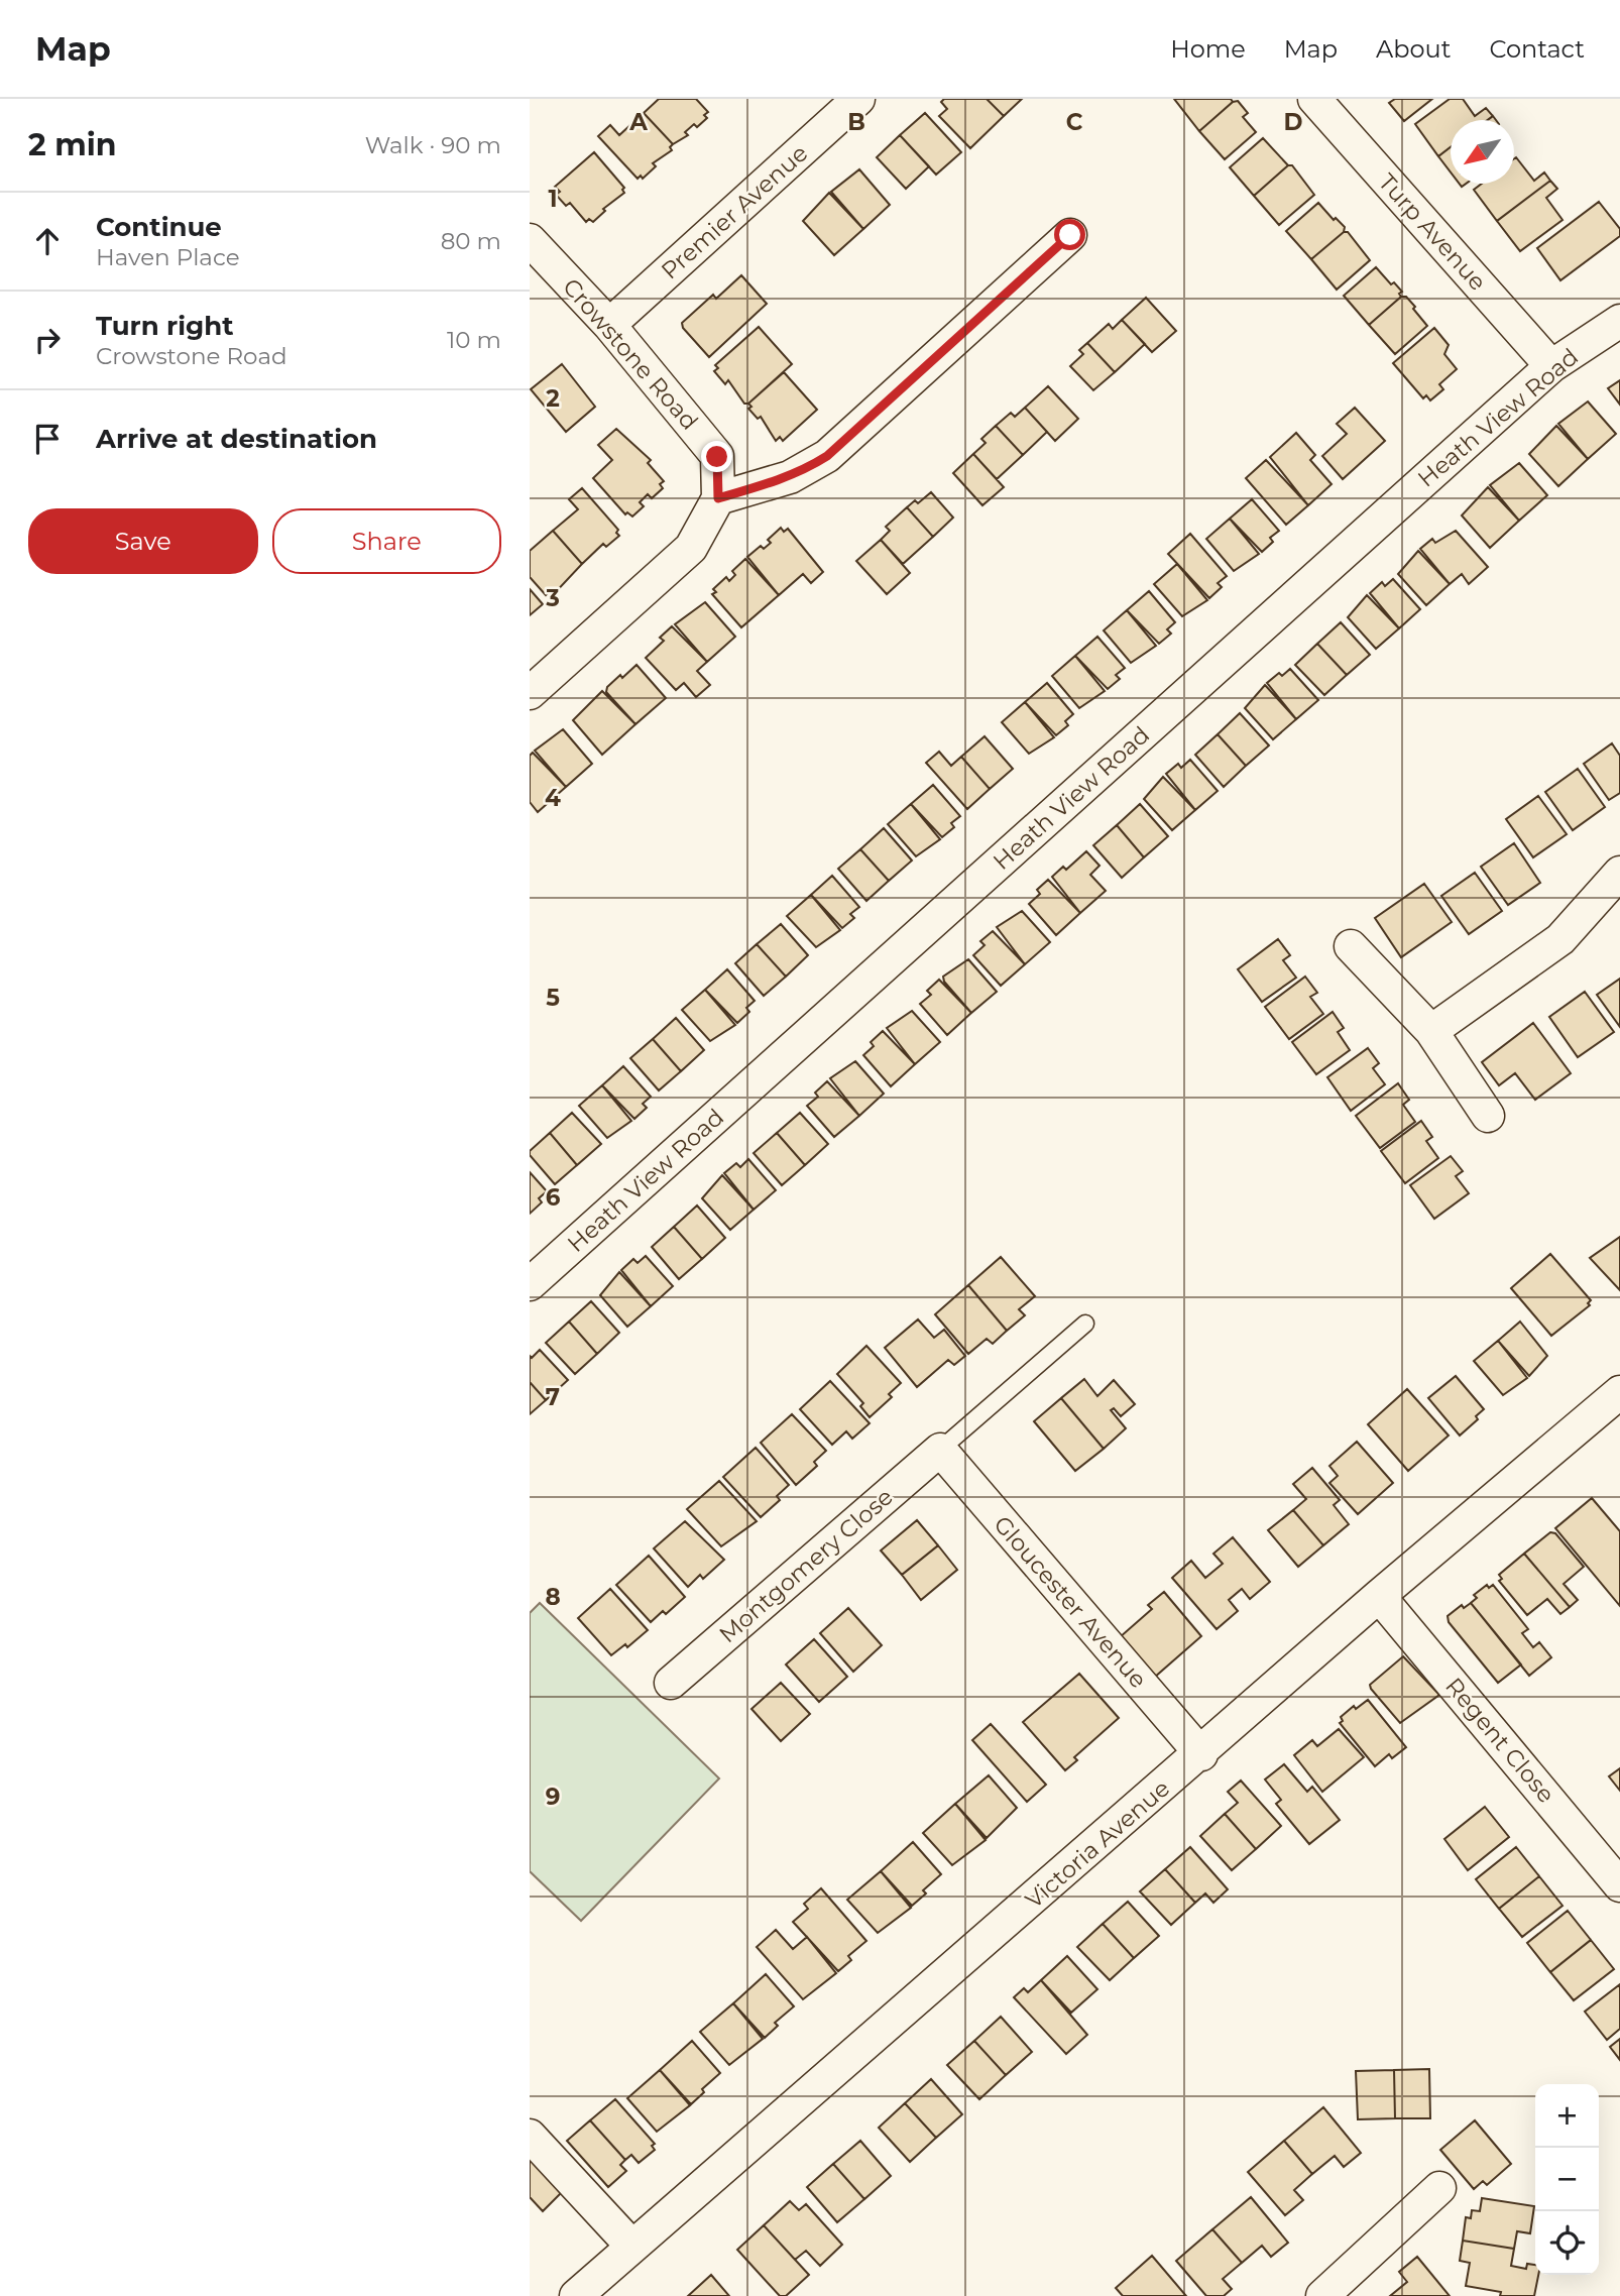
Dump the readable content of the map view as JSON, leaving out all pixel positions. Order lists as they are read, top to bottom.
{
  "streets": {
    "street": [
      "Premier Avenue",
      "Turp Avenue",
      "Crowstone Road",
      "Heath View Road",
      "Montgomery Close",
      "Gloucester Avenue",
      "Regent Close",
      "Victoria Avenue"
    ]
  },
  "crossings": [
    ["Premier Avenue", "Crowstone Road"],
    ["Turp Avenue", "Heath View Road"],
    ["Montgomery Close", "Gloucester Avenue"],
    ["Gloucester Avenue", "Victoria Avenue"],
    ["Regent Close", "Victoria Avenue"]
  ],
  "north": "bottom left",
  "page": {
    "header": "Map",
    "nav": [
      "Home",
      "Map",
      "About",
      "Contact"
    ],
    "heading": ["2 min", "Walk · 90 m"],
    "list": [
      ["Continue", "Haven Place", "80 m"],
      ["Turn right", "Crowstone Road", "10 m"],
      "Arrive at destination"
    ],
    "buttons": ["Save", "Share"],
    "map_buttons": ["+", "−"]
  },
  "grid": {
    "columns": [
      "A",
      "B",
      "C",
      "D"
    ],
    "rows": [
      "1",
      "2",
      "3",
      "4",
      "5",
      "6",
      "7",
      "8",
      "9"
    ]
  }
}
